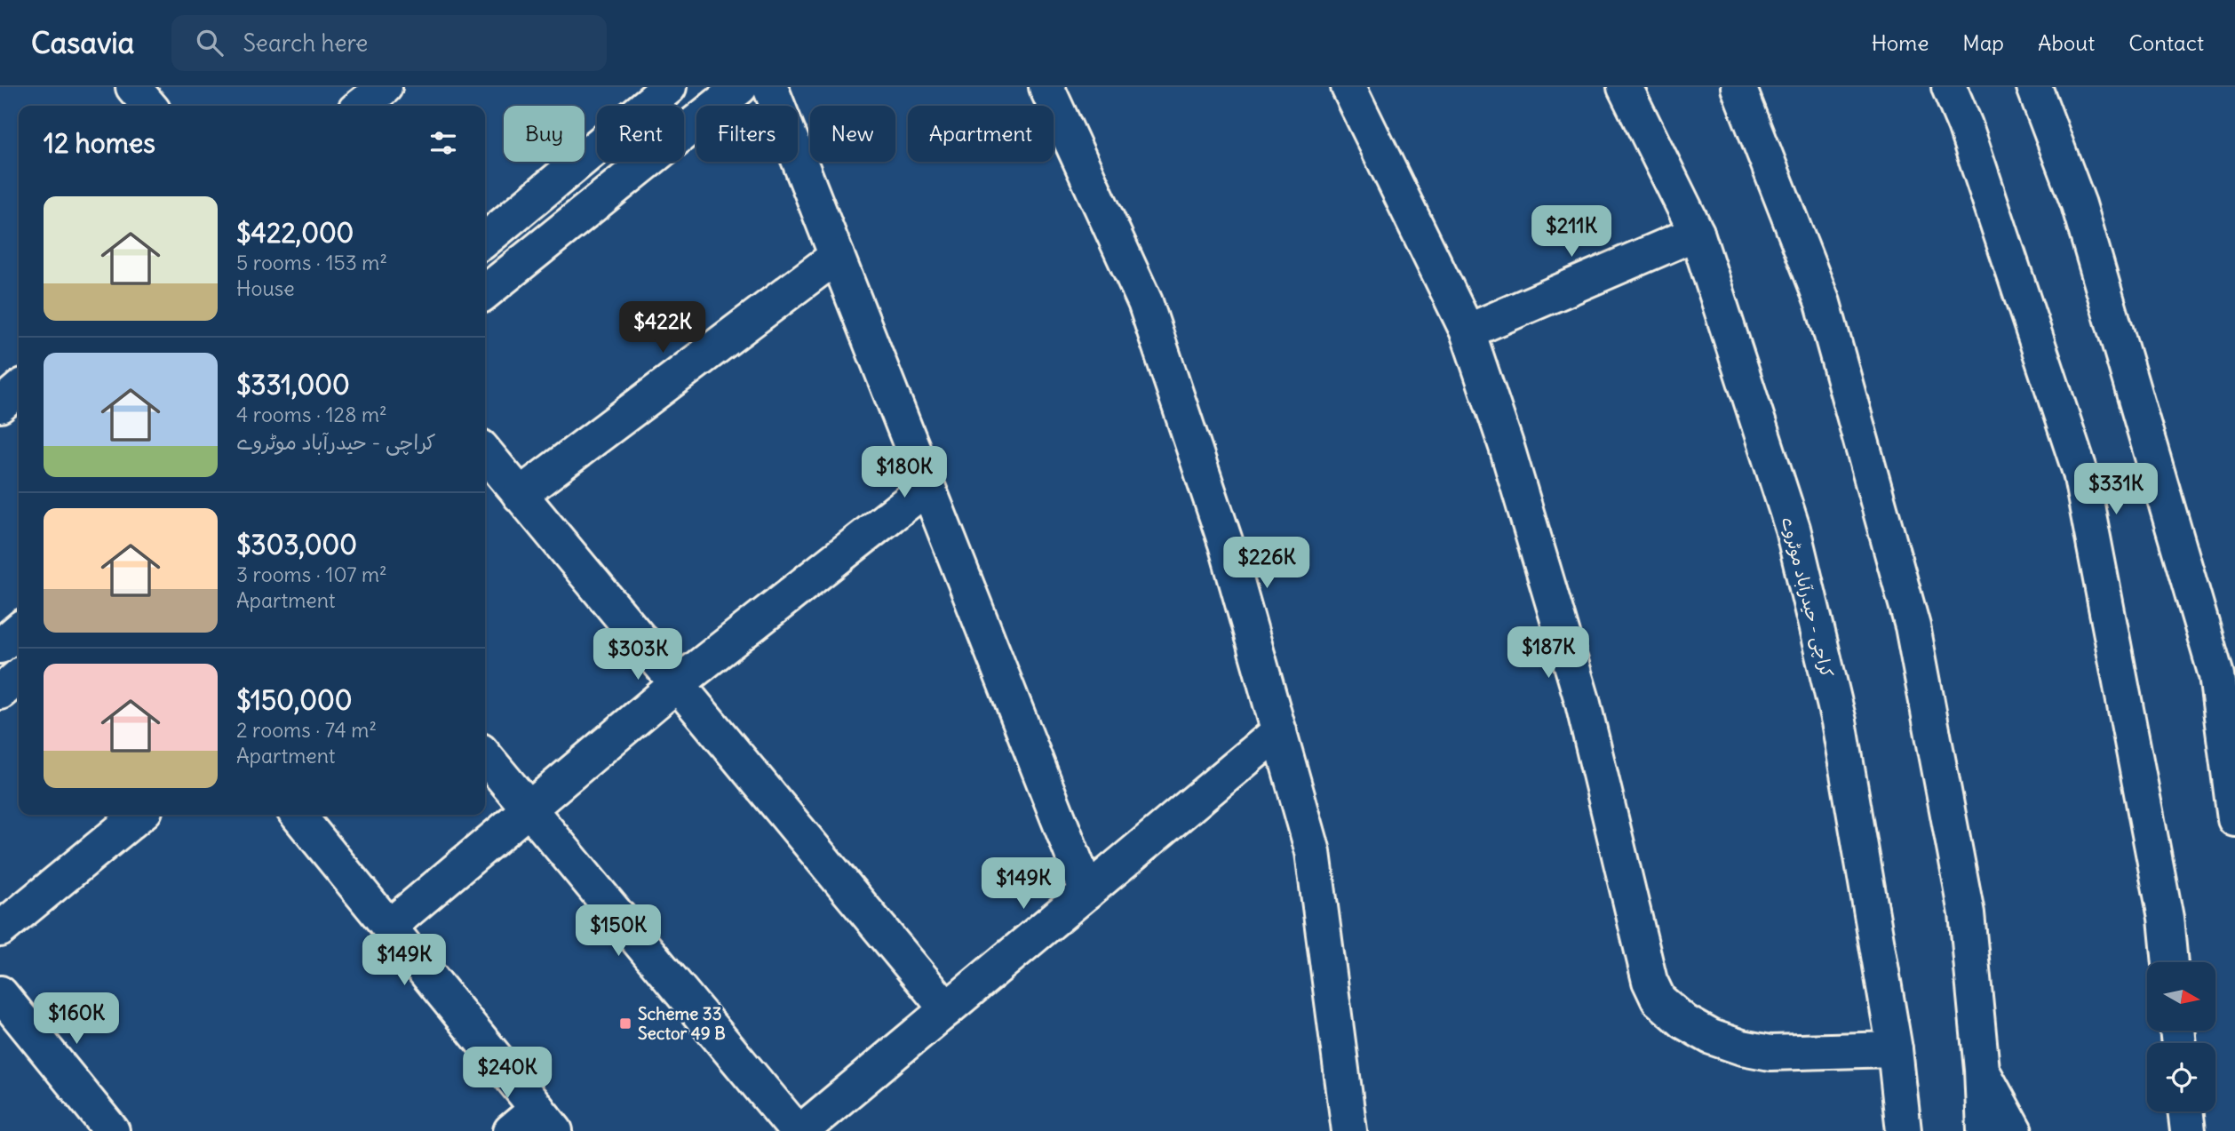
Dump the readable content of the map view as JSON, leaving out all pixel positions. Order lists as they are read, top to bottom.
{
  "streets": {
    "main road": ["کراچی - حیدرآباد موٹروے"]
  },
  "places": {
    "transit": ["Scheme 33 Sector 49 B"]
  },
  "north": "right",
  "page": {
    "header": "Casavia",
    "search": "Search here",
    "nav": [
      "Home",
      "Map",
      "About",
      "Contact"
    ],
    "chip": [
      "Buy",
      "Rent",
      "Filters",
      "New",
      "Apartment"
    ],
    "heading": "12 homes",
    "list": [
      {
        "name": "$422,000",
        "note": "5 rooms · 153 m² · House"
      },
      {
        "name": "$331,000",
        "note": "4 rooms · 128 m² · کراچی - حیدرآباد موٹروے"
      },
      {
        "name": "$303,000",
        "note": "3 rooms · 107 m² · Apartment"
      },
      {
        "name": "$150,000",
        "note": "2 rooms · 74 m² · Apartment"
      }
    ],
    "price": [
      "$211K",
      "$422K",
      "$180K",
      "$331K",
      "$226K",
      "$187K",
      "$303K",
      "$149K",
      "$150K",
      "$149K",
      "$160K",
      "$240K"
    ]
  }
}
